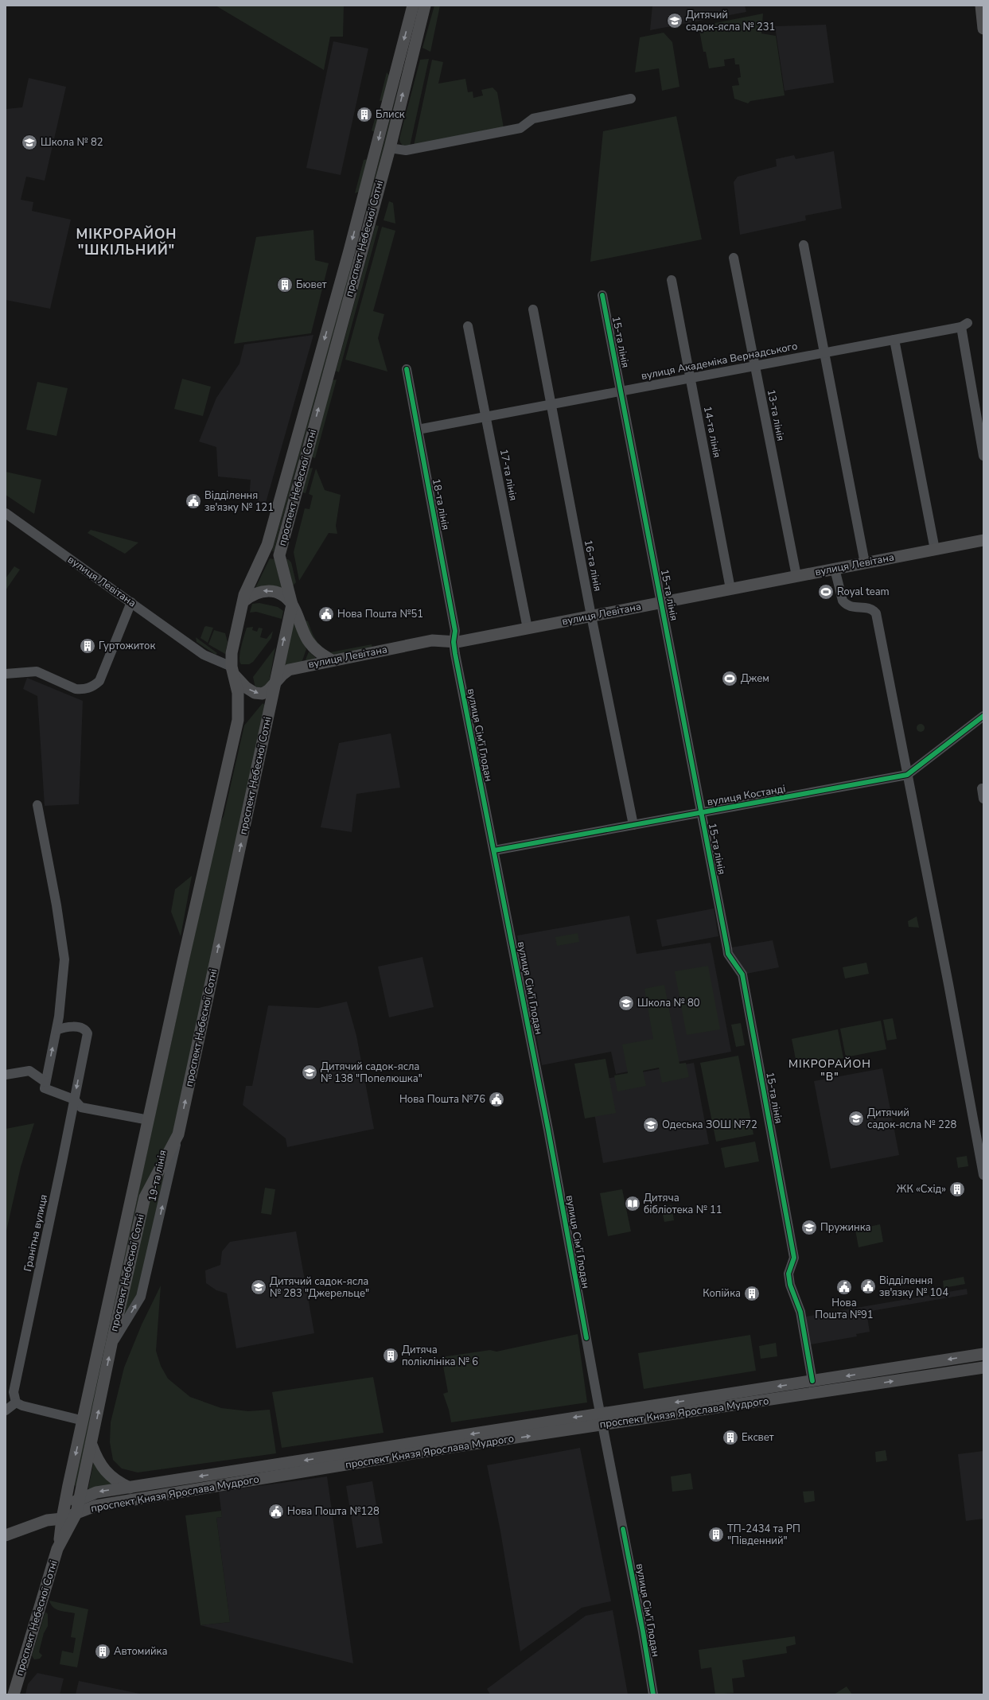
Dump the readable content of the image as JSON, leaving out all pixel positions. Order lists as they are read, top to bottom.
{
  "streets": {
    "main road": ["проспект Небесної Сотні", "вулиця Левітана", "проспект Князя Ярослава Мудрого"],
    "street": [
      "15-та лінія",
      "вулиця Академіка Вернадського",
      "13-та лінія",
      "14-та лінія",
      "17-та лінія",
      "18-та лінія",
      "16-та лінія",
      "вулиця Сім'ї Глодан",
      "вулиця Костанді",
      "19-та лінія",
      "Гранітна вулиця"
    ]
  },
  "crossings": [
    ["проспект Небесної Сотні", "вулиця Левітана"],
    ["проспект Небесної Сотні", "19-та лінія"],
    ["проспект Небесної Сотні", "проспект Князя Ярослава Мудрого"],
    ["15-та лінія", "вулиця Академіка Вернадського"],
    ["15-та лінія", "вулиця Левітана"],
    ["15-та лінія", "вулиця Костанді"],
    ["15-та лінія", "проспект Князя Ярослава Мудрого"],
    ["вулиця Академіка Вернадського", "13-та лінія"],
    ["вулиця Академіка Вернадського", "14-та лінія"],
    ["вулиця Академіка Вернадського", "17-та лінія"],
    ["вулиця Академіка Вернадського", "18-та лінія"],
    ["вулиця Академіка Вернадського", "16-та лінія"],
    ["13-та лінія", "вулиця Левітана"],
    ["14-та лінія", "вулиця Левітана"],
    ["17-та лінія", "вулиця Левітана"],
    ["18-та лінія", "вулиця Левітана"],
    ["18-та лінія", "вулиця Сім'ї Глодан"],
    ["вулиця Левітана", "16-та лінія"],
    ["вулиця Левітана", "вулиця Сім'ї Глодан"],
    ["16-та лінія", "вулиця Костанді"],
    ["вулиця Сім'ї Глодан", "вулиця Костанді"],
    ["вулиця Сім'ї Глодан", "проспект Князя Ярослава Мудрого"]
  ],
  "one_way": ["19-та лінія"],
  "districts": ["МІКРОРАЙОН \"ШКІЛЬНИЙ\"", "МІКРОРАЙОН \"В\""],
  "places": {
    "school or university": [
      "Дитячий садок-ясла № 231",
      "Школа № 82",
      "Школа № 80",
      "Дитячий садок-ясла № 138 \"Попелюшка\"",
      "Дитячий садок-ясла № 228",
      "Одеська ЗОШ №72",
      "Пружинка",
      "Дитячий садок-ясла № 283 \"Джерельце\""
    ],
    "building": [
      "Блиск",
      "Бювет",
      "Гуртожиток",
      "ЖК «Схід»",
      "Копійка",
      "Дитяча поліклініка № 6",
      "Ексвет",
      "ТП-2434 та РП \"Південний\"",
      "Автомийка"
    ],
    "public building": [
      "Відділення зв'язку № 121",
      "Нова Пошта №51",
      "Нова Пошта №76",
      "Відділення зв'язку № 104",
      "Нова Пошта №91",
      "Нова Пошта №128"
    ],
    "sports": ["Royal team", "Джем"],
    "library": ["Дитяча бібліотека № 11"]
  }
}
